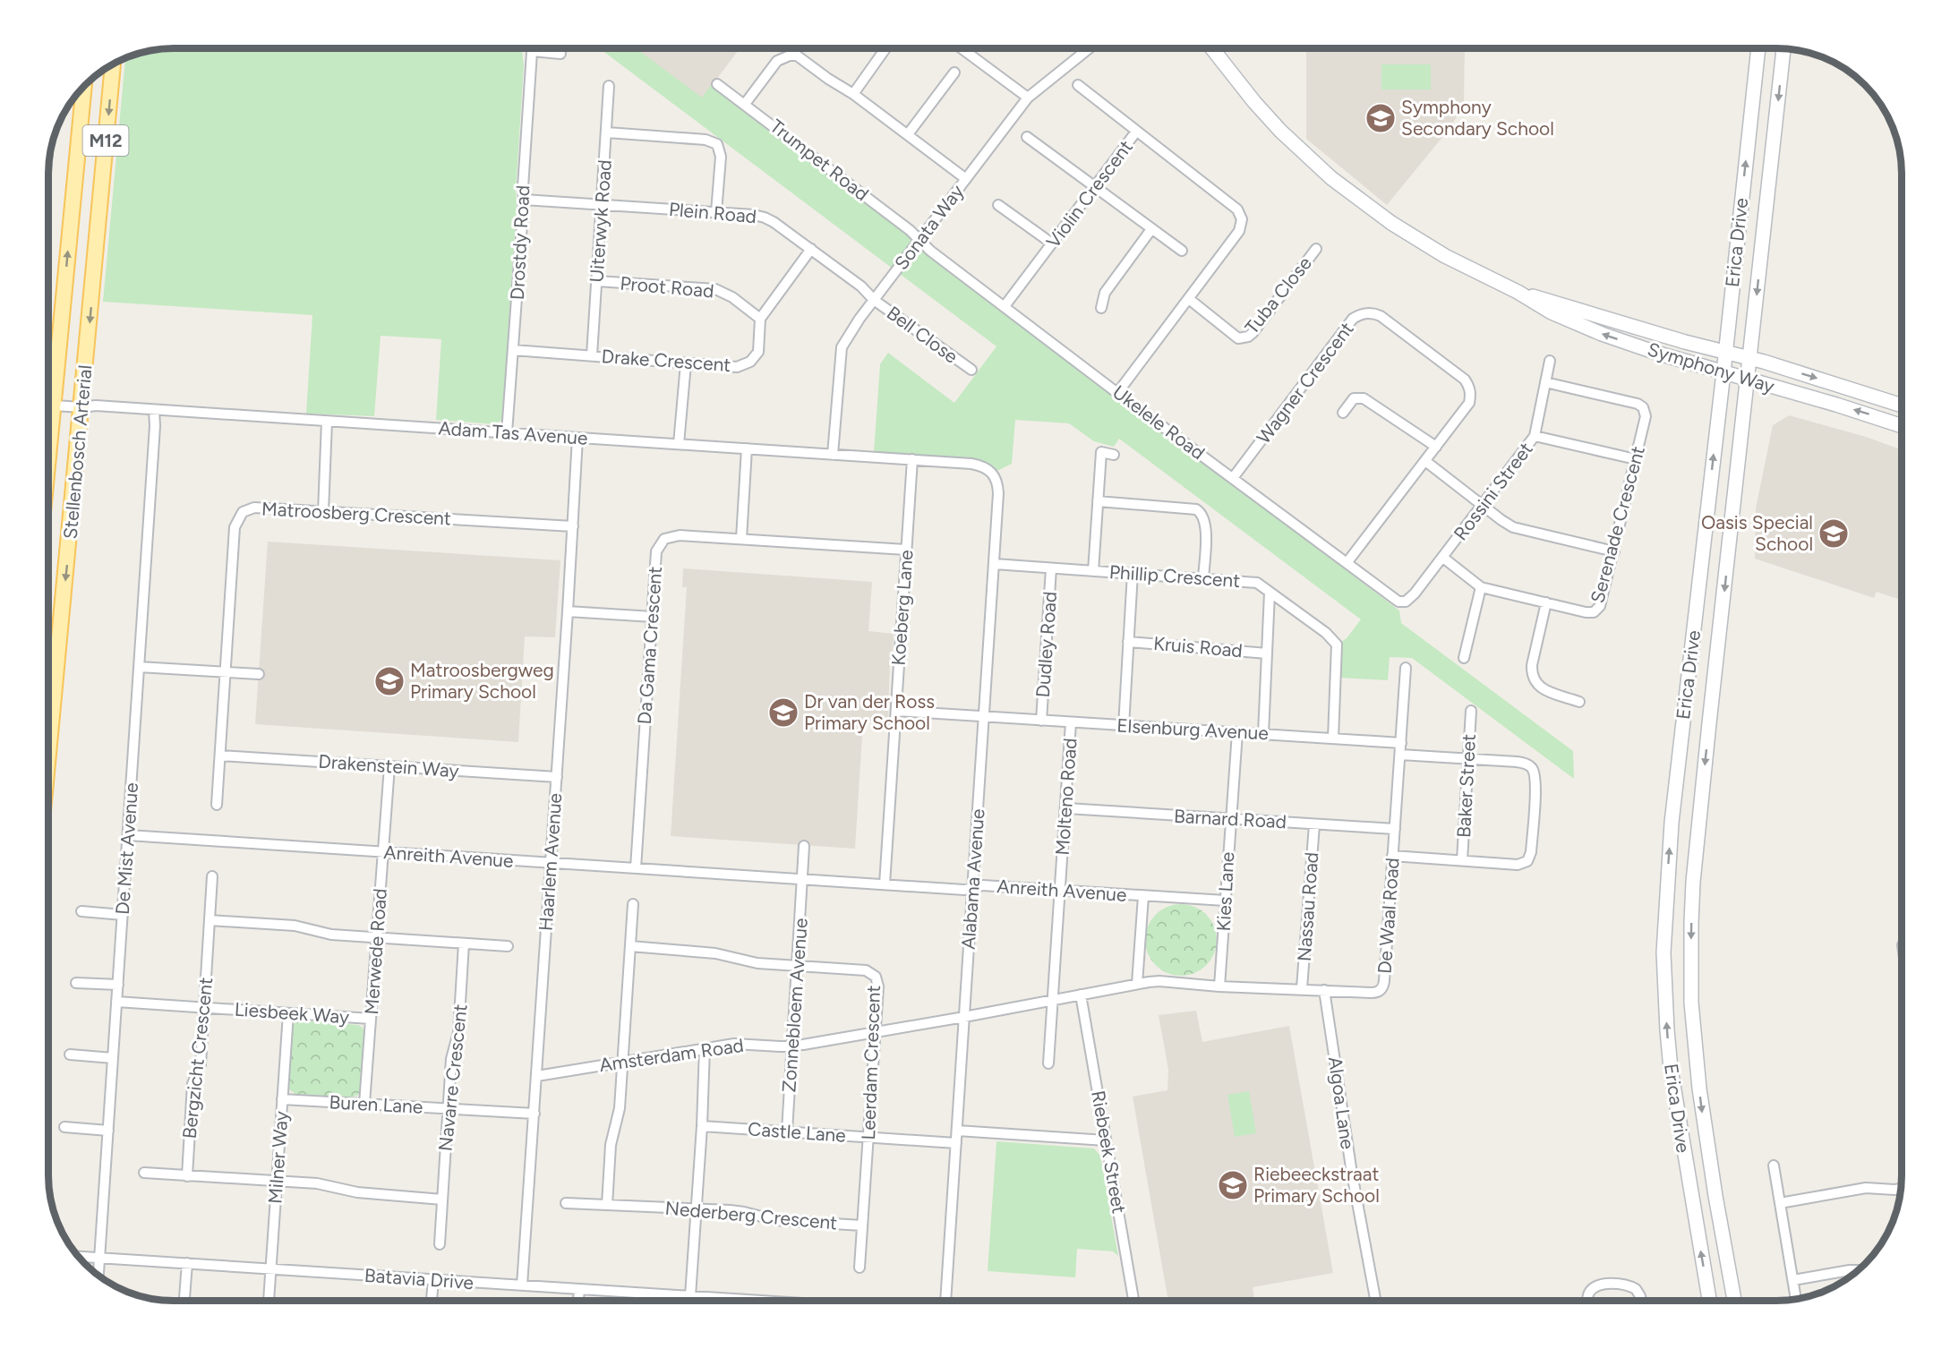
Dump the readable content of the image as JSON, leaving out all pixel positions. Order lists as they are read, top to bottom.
{
  "streets": {
    "main road": [
      "M12",
      "Erica Drive",
      "Symphony Way",
      "Stellenbosch Arterial"
    ],
    "street": [
      "Trumpet Road",
      "Violin Crescent",
      "Plein Road",
      "Uiterwyk Road",
      "Sonata Way",
      "Drostdy Road",
      "Proot Road",
      "Tuba Close",
      "Bell Close",
      "Drake Crescent",
      "Wagner Crescent",
      "Ukelele Road",
      "Adam Tas Avenue",
      "Rossini Street",
      "Matroosberg Crescent",
      "Serenade Crescent",
      "Phillip Crescent",
      "Koeberg Lane",
      "Dudley Road",
      "Da Gama Crescent",
      "Kruis Road",
      "Elsenburg Avenue",
      "Drakenstein Way",
      "Baker Street",
      "Molteno Road",
      "Barnard Road",
      "De Mist Avenue",
      "Anreith Avenue",
      "Haarlem Avenue",
      "Alabama Avenue",
      "Kies Lane",
      "Nassau Road",
      "De Waal Road",
      "Merwede Road",
      "Zonnebloem Avenue",
      "Liesbeek Way",
      "Amsterdam Road",
      "Bergzicht Crescent",
      "Leerdam Crescent",
      "Navarre Crescent",
      "Algoa Lane",
      "Buren Lane",
      "Castle Lane",
      "Riebeek Street",
      "Milner Way",
      "Nederberg Crescent",
      "Batavia Drive"
    ]
  },
  "crossings": [
    ["Trumpet Road", "Sonata Way"],
    ["Trumpet Road", "Ukelele Road"],
    ["Violin Crescent", "Tuba Close"],
    ["Violin Crescent", "Ukelele Road"],
    ["Plein Road", "Uiterwyk Road"],
    ["Plein Road", "Sonata Way"],
    ["Plein Road", "Drostdy Road"],
    ["Plein Road", "Bell Close"],
    ["Uiterwyk Road", "Proot Road"],
    ["Uiterwyk Road", "Drake Crescent"],
    ["Sonata Way", "Bell Close"],
    ["Sonata Way", "Ukelele Road"],
    ["Sonata Way", "Adam Tas Avenue"],
    ["Drostdy Road", "Drake Crescent"],
    ["Drostdy Road", "Adam Tas Avenue"],
    ["Erica Drive", "Symphony Way"],
    ["Proot Road", "Drake Crescent"],
    ["Wagner Crescent", "Ukelele Road"],
    ["Ukelele Road", "Rossini Street"],
    ["Adam Tas Avenue", "Stellenbosch Arterial"],
    ["Adam Tas Avenue", "Koeberg Lane"],
    ["Adam Tas Avenue", "De Mist Avenue"],
    ["Adam Tas Avenue", "Haarlem Avenue"],
    ["Adam Tas Avenue", "Alabama Avenue"],
    ["Rossini Street", "Serenade Crescent"],
    ["Matroosberg Crescent", "Drakenstein Way"],
    ["Matroosberg Crescent", "Haarlem Avenue"],
    ["Phillip Crescent", "Dudley Road"],
    ["Phillip Crescent", "Elsenburg Avenue"],
    ["Phillip Crescent", "Alabama Avenue"],
    ["Koeberg Lane", "Da Gama Crescent"],
    ["Koeberg Lane", "Elsenburg Avenue"],
    ["Koeberg Lane", "Anreith Avenue"],
    ["Dudley Road", "Elsenburg Avenue"],
    ["Da Gama Crescent", "Anreith Avenue"],
    ["Elsenburg Avenue", "Molteno Road"],
    ["Elsenburg Avenue", "Alabama Avenue"],
    ["Elsenburg Avenue", "Kies Lane"],
    ["Elsenburg Avenue", "De Waal Road"],
    ["Drakenstein Way", "Haarlem Avenue"],
    ["Drakenstein Way", "Merwede Road"],
    ["Molteno Road", "Barnard Road"],
    ["Molteno Road", "Anreith Avenue"],
    ["Molteno Road", "Amsterdam Road"],
    ["Barnard Road", "Kies Lane"],
    ["Barnard Road", "Nassau Road"],
    ["Barnard Road", "De Waal Road"],
    ["De Mist Avenue", "Anreith Avenue"],
    ["De Mist Avenue", "Liesbeek Way"],
    ["De Mist Avenue", "Batavia Drive"],
    ["Anreith Avenue", "Haarlem Avenue"],
    ["Anreith Avenue", "Alabama Avenue"],
    ["Anreith Avenue", "Kies Lane"],
    ["Anreith Avenue", "Merwede Road"],
    ["Anreith Avenue", "Zonnebloem Avenue"],
    ["Haarlem Avenue", "Amsterdam Road"],
    ["Haarlem Avenue", "Buren Lane"],
    ["Haarlem Avenue", "Batavia Drive"],
    ["Alabama Avenue", "Amsterdam Road"],
    ["Alabama Avenue", "Castle Lane"],
    ["Kies Lane", "De Waal Road"],
    ["Nassau Road", "De Waal Road"],
    ["De Waal Road", "Amsterdam Road"],
    ["De Waal Road", "Algoa Lane"],
    ["De Waal Road", "Riebeek Street"],
    ["Merwede Road", "Liesbeek Way"],
    ["Merwede Road", "Buren Lane"],
    ["Zonnebloem Avenue", "Amsterdam Road"],
    ["Zonnebloem Avenue", "Leerdam Crescent"],
    ["Zonnebloem Avenue", "Castle Lane"],
    ["Liesbeek Way", "Bergzicht Crescent"],
    ["Liesbeek Way", "Milner Way"],
    ["Amsterdam Road", "Leerdam Crescent"],
    ["Amsterdam Road", "Riebeek Street"],
    ["Leerdam Crescent", "Castle Lane"],
    ["Leerdam Crescent", "Nederberg Crescent"],
    ["Navarre Crescent", "Buren Lane"],
    ["Buren Lane", "Milner Way"],
    ["Milner Way", "Batavia Drive"]
  ],
  "places": {
    "school or university": [
      "Symphony Secondary School",
      "Oasis Special School",
      "Matroosbergweg Primary School",
      "Dr van der Ross Primary School",
      "Riebeeckstraat Primary School"
    ]
  }
}
